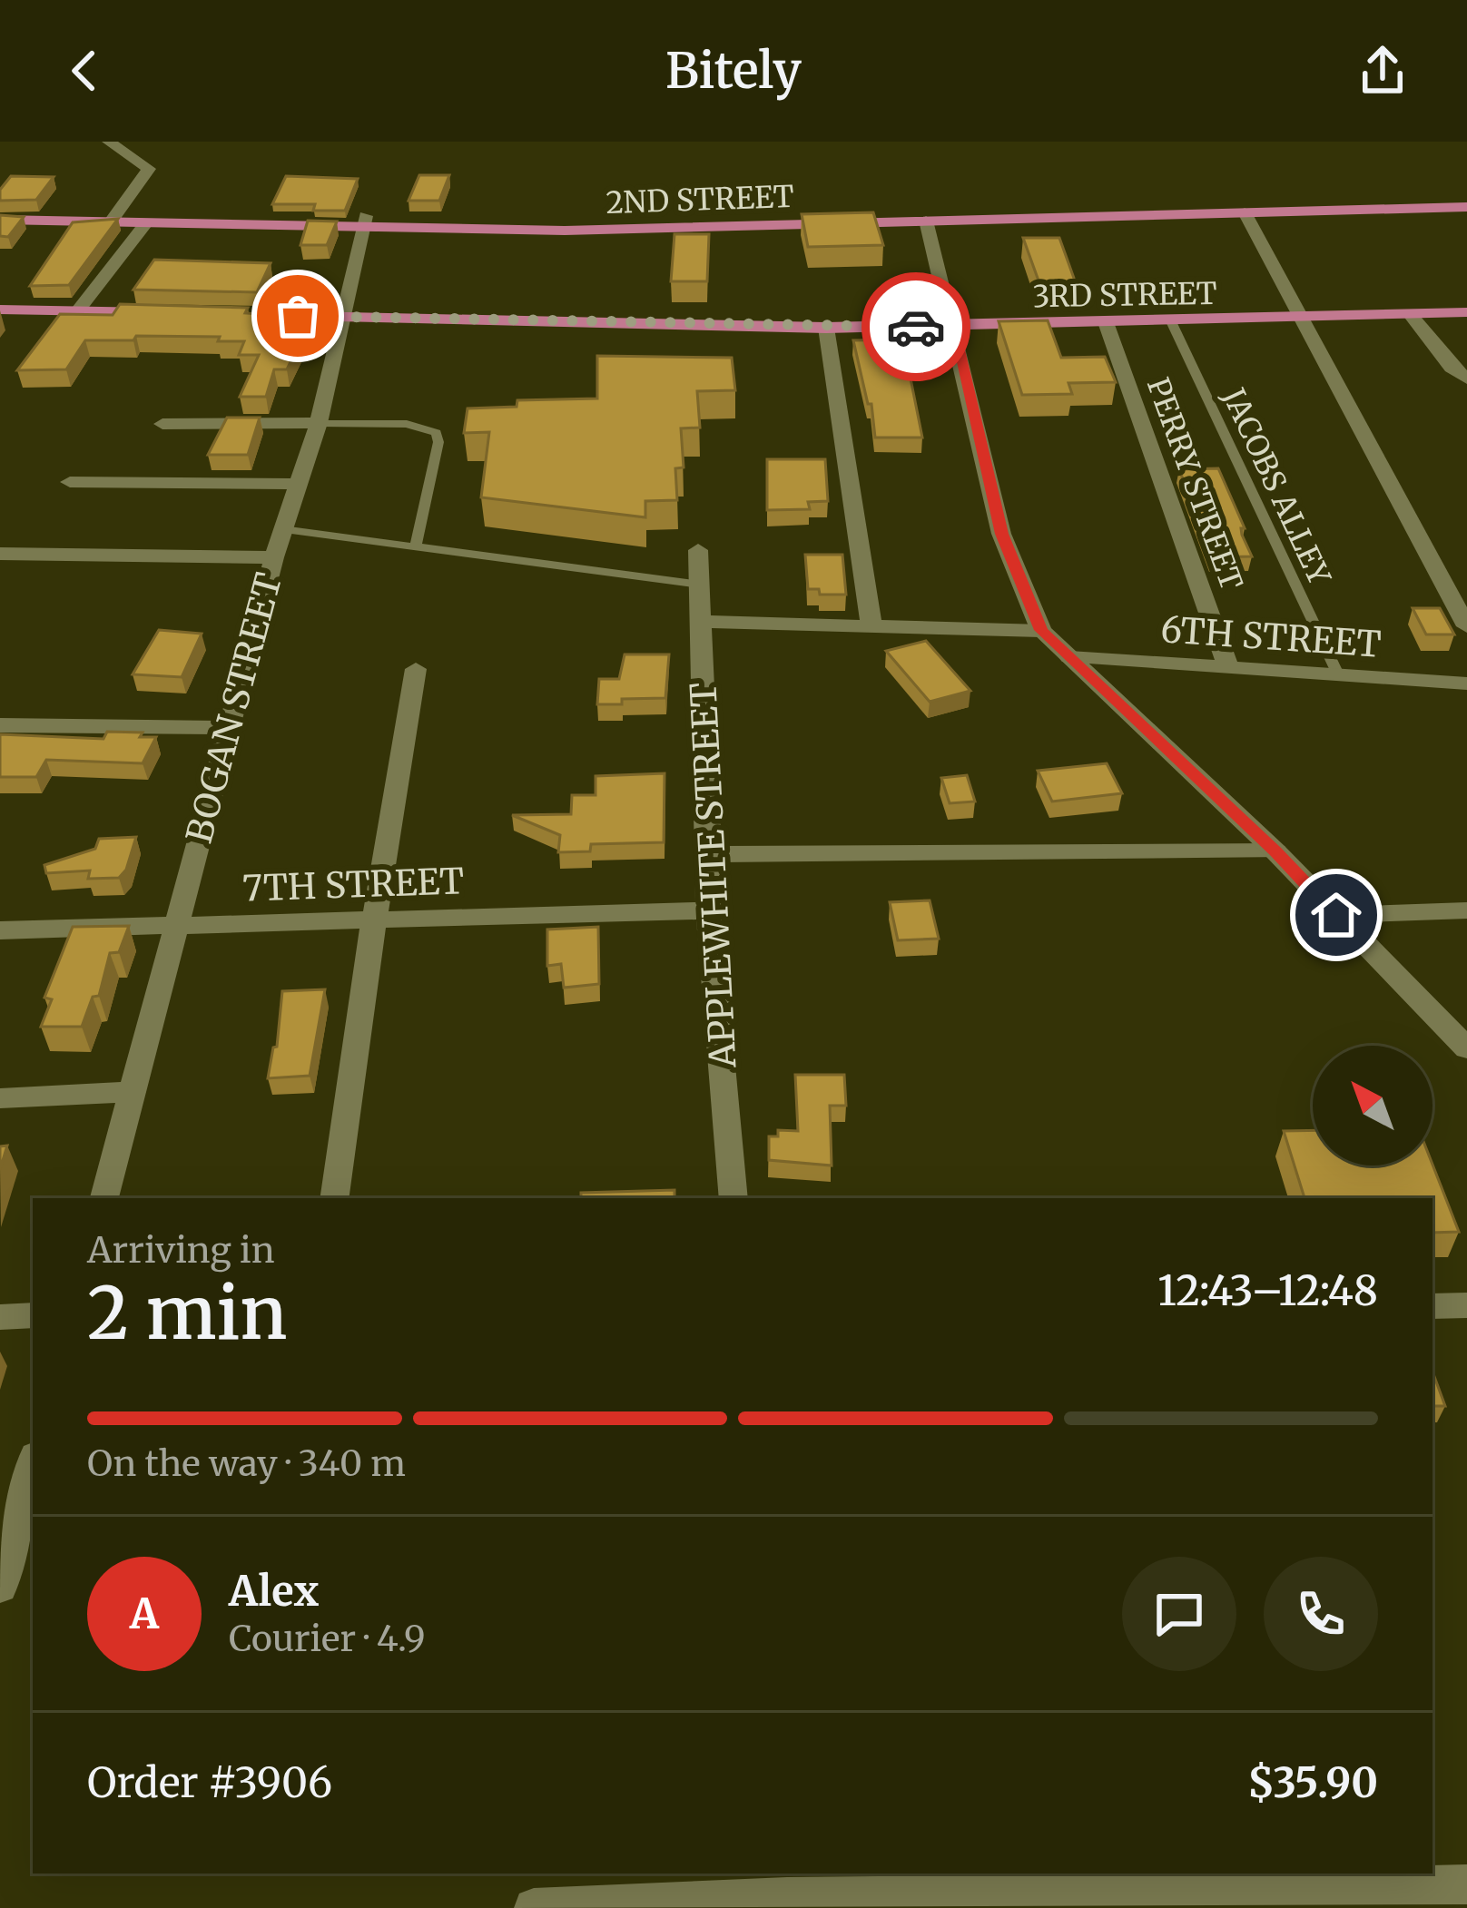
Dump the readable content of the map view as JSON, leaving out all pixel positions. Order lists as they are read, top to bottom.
{
  "streets": {
    "main road": ["2ND STREET", "3RD STREET"],
    "street": [
      "PERRY STREET",
      "6TH STREET",
      "BOGAN STREET",
      "APPLEWHITE STREET",
      "7TH STREET"
    ],
    "lane": ["JACOBS ALLEY"]
  },
  "crossings": [
    ["2ND STREET", "BOGAN STREET"],
    ["3RD STREET", "PERRY STREET"],
    ["3RD STREET", "JACOBS ALLEY"],
    ["3RD STREET", "BOGAN STREET"],
    ["PERRY STREET", "6TH STREET"],
    ["JACOBS ALLEY", "6TH STREET"],
    ["BOGAN STREET", "7TH STREET"],
    ["APPLEWHITE STREET", "7TH STREET"]
  ],
  "north": "top left",
  "page": {
    "header": "Bitely",
    "heading": ["2 min", "Arriving in", "12:43–12:48"],
    "panel": [
      "Alex",
      "Courier · 4.9",
      "Order #3906",
      "$35.90"
    ],
    "bar": "On the way · 340 m",
    "round": "A"
  }
}
